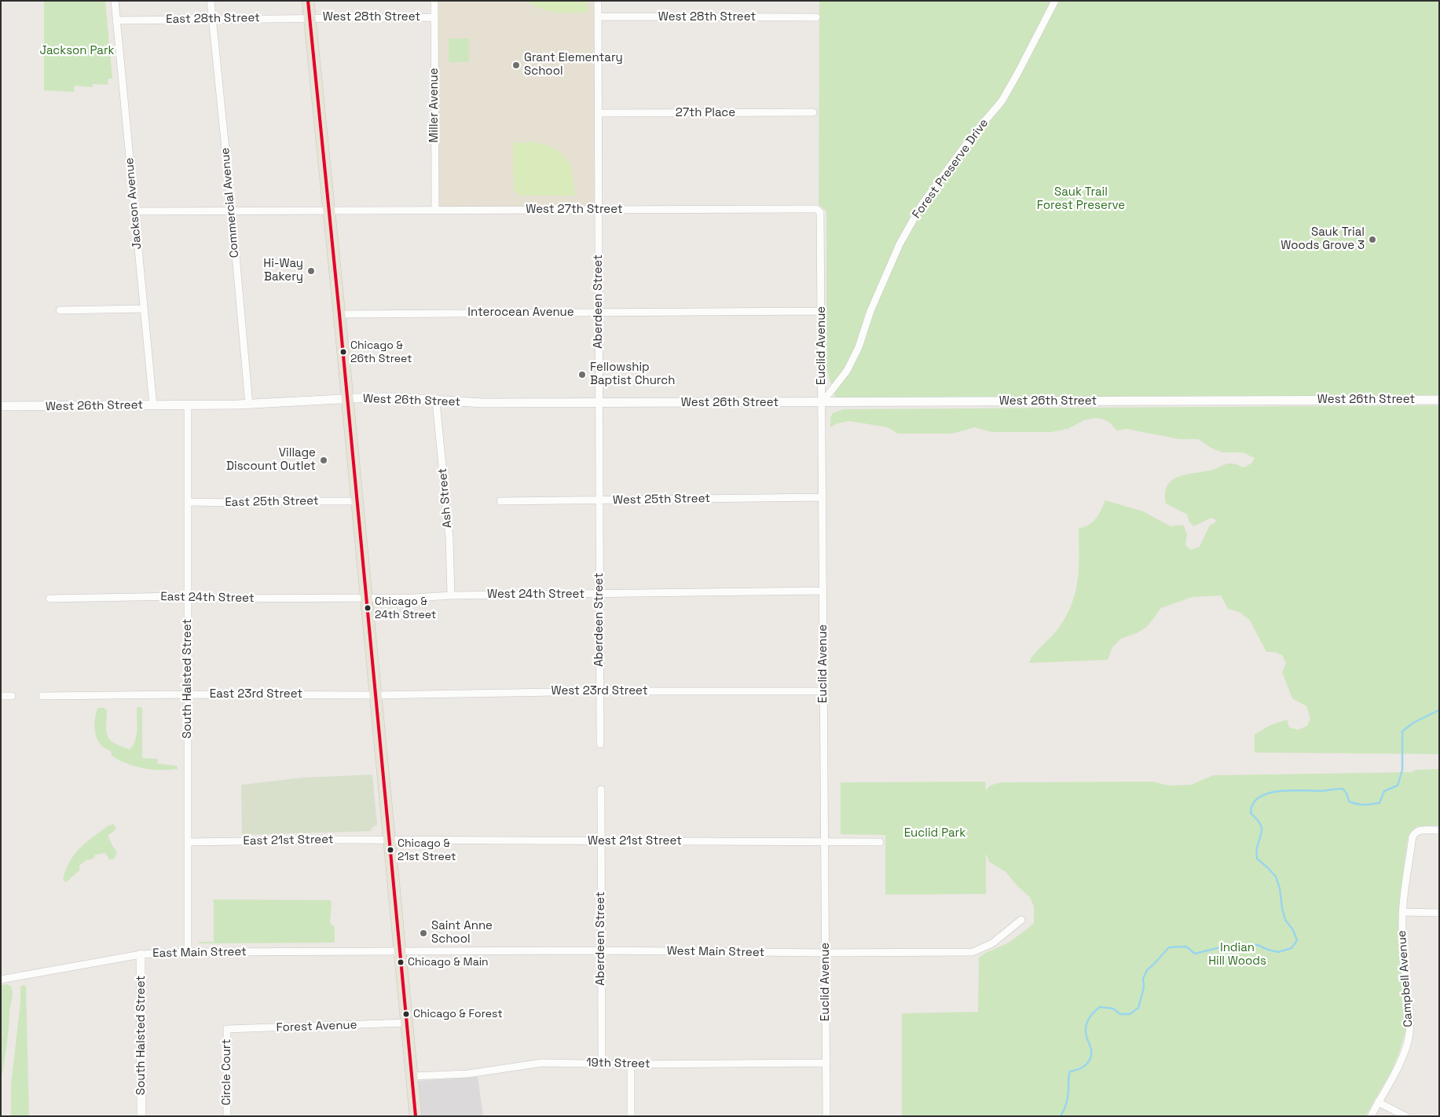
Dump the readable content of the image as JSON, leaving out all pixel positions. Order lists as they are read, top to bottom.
{
  "streets": {
    "street": [
      "West 28th Street",
      "East 28th Street",
      "Miller Avenue",
      "27th Place",
      "Forest Preserve Drive",
      "Commercial Avenue",
      "Jackson Avenue",
      "West 27th Street",
      "Aberdeen Street",
      "Interocean Avenue",
      "Euclid Avenue",
      "West 26th Street",
      "Ash Street",
      "West 25th Street",
      "East 25th Street",
      "West 24th Street",
      "East 24th Street",
      "South Halsted Street",
      "West 23rd Street",
      "East 23rd Street",
      "East 21st Street",
      "West 21st Street",
      "West Main Street",
      "East Main Street",
      "Campbell Avenue",
      "Forest Avenue",
      "19th Street",
      "Circle Court"
    ]
  },
  "crossings": [
    ["West 28th Street", "East 28th Street"],
    ["West 28th Street", "Miller Avenue"],
    ["West 28th Street", "Aberdeen Street"],
    ["East 28th Street", "Commercial Avenue"],
    ["East 28th Street", "Jackson Avenue"],
    ["Miller Avenue", "West 27th Street"],
    ["27th Place", "Aberdeen Street"],
    ["Forest Preserve Drive", "Euclid Avenue"],
    ["Forest Preserve Drive", "West 26th Street"],
    ["Commercial Avenue", "West 27th Street"],
    ["Commercial Avenue", "West 26th Street"],
    ["Jackson Avenue", "West 27th Street"],
    ["Jackson Avenue", "West 26th Street"],
    ["West 27th Street", "Aberdeen Street"],
    ["West 27th Street", "Euclid Avenue"],
    ["Aberdeen Street", "Interocean Avenue"],
    ["Aberdeen Street", "West 26th Street"],
    ["Aberdeen Street", "West 25th Street"],
    ["Aberdeen Street", "West 24th Street"],
    ["Aberdeen Street", "West 23rd Street"],
    ["Aberdeen Street", "West 21st Street"],
    ["Aberdeen Street", "West Main Street"],
    ["Aberdeen Street", "19th Street"],
    ["Interocean Avenue", "Euclid Avenue"],
    ["Euclid Avenue", "West 26th Street"],
    ["Euclid Avenue", "West 25th Street"],
    ["Euclid Avenue", "West 24th Street"],
    ["Euclid Avenue", "West 23rd Street"],
    ["Euclid Avenue", "West 21st Street"],
    ["Euclid Avenue", "West Main Street"],
    ["Euclid Avenue", "19th Street"],
    ["West 26th Street", "Ash Street"],
    ["West 26th Street", "South Halsted Street"],
    ["Ash Street", "West 24th Street"],
    ["East 25th Street", "South Halsted Street"],
    ["West 24th Street", "East 24th Street"],
    ["East 24th Street", "South Halsted Street"],
    ["South Halsted Street", "East 23rd Street"],
    ["South Halsted Street", "East 21st Street"],
    ["South Halsted Street", "East Main Street"],
    ["West 23rd Street", "East 23rd Street"],
    ["East 21st Street", "West 21st Street"],
    ["West Main Street", "East Main Street"],
    ["Forest Avenue", "Circle Court"]
  ],
  "parks": [
    "Jackson Park",
    "Sauk Trail Forest Preserve",
    "Euclid Park",
    "Indian Hill Woods"
  ],
  "places": [
    "Grant Elementary School",
    "Sauk Trial Woods Grove 3",
    "Hi-Way Bakery",
    "Chicago & 26th Street",
    "Fellowship Baptist Church",
    "Village Discount Outlet",
    "Chicago & 24th Street",
    "Chicago & 21st Street",
    "Saint Anne School",
    "Chicago & Main",
    "Chicago & Forest"
  ]
}
